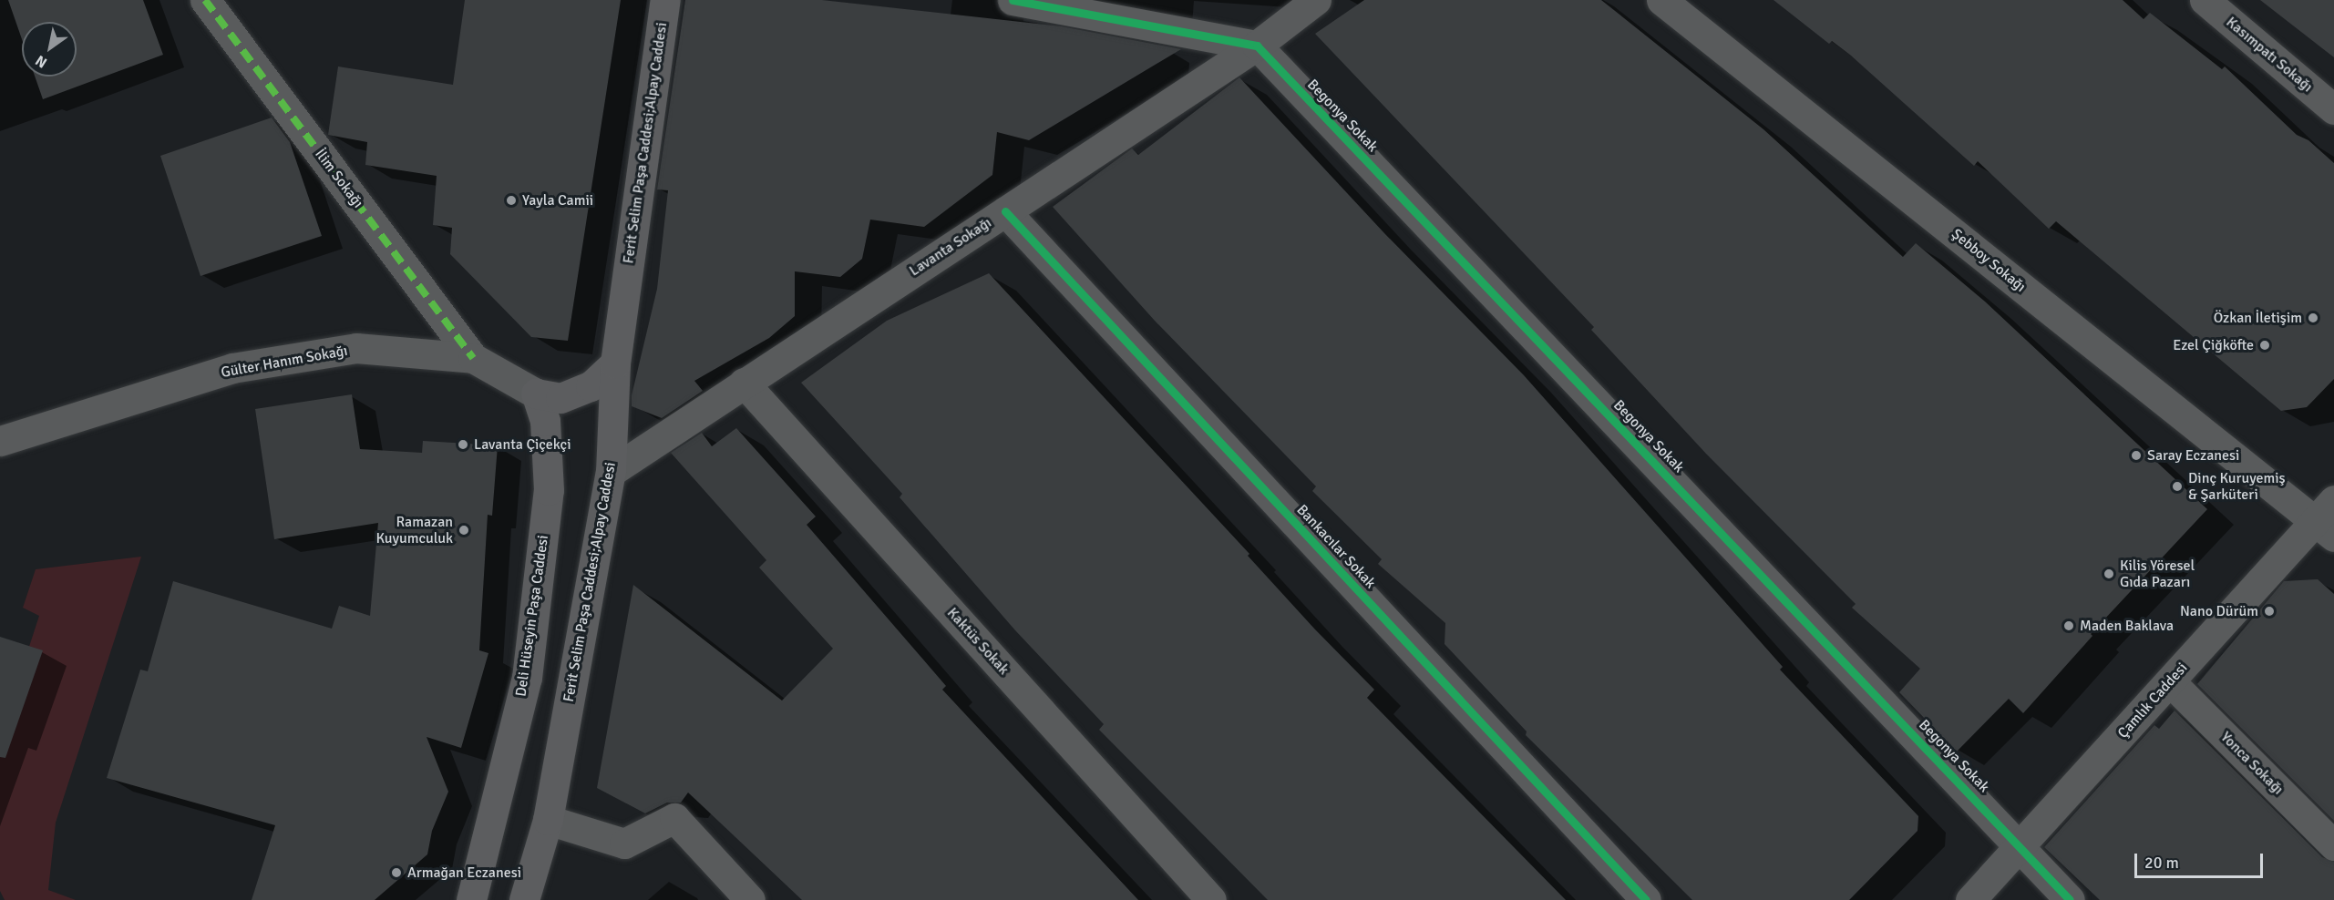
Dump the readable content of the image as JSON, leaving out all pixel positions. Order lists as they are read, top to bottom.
{
  "streets": {
    "main road": ["Ferit Selim Paşa Caddesi;Alpay Caddesi", "Deli Hüseyin Paşa Caddesi"],
    "street": [
      "Kasımpatı Sokağı",
      "Begonya Sokak",
      "İlim Sokağı",
      "Lavanta Sokağı",
      "Şebboy Sokağı",
      "Gülter Hanım Sokağı",
      "Bankacılar Sokak",
      "Kaktüs Sokak",
      "Çamlık Caddesi",
      "Yonca Sokağı"
    ]
  },
  "crossings": [
    ["Begonya Sokak", "Lavanta Sokağı"],
    ["Begonya Sokak", "Çamlık Caddesi"],
    ["Ferit Selim Paşa Caddesi;Alpay Caddesi", "Lavanta Sokağı"],
    ["İlim Sokağı", "Gülter Hanım Sokağı"],
    ["Lavanta Sokağı", "Bankacılar Sokak"],
    ["Lavanta Sokağı", "Kaktüs Sokak"],
    ["Şebboy Sokağı", "Çamlık Caddesi"],
    ["Gülter Hanım Sokağı", "Deli Hüseyin Paşa Caddesi"],
    ["Çamlık Caddesi", "Yonca Sokağı"]
  ],
  "places": [
    "Yayla Camii",
    "Özkan İletişim",
    "Ezel Çiğköfte",
    "Lavanta Çiçekçi",
    "Saray Eczanesi",
    "Dinç Kuruyemiş & Şarküteri",
    "Ramazan Kuyumculuk",
    "Kilis Yöresel Gıda Pazarı",
    "Nano Dürüm",
    "Maden Baklava",
    "Armağan Eczanesi"
  ],
  "scale_bar": "20 m",
  "north": "bottom left"
}
